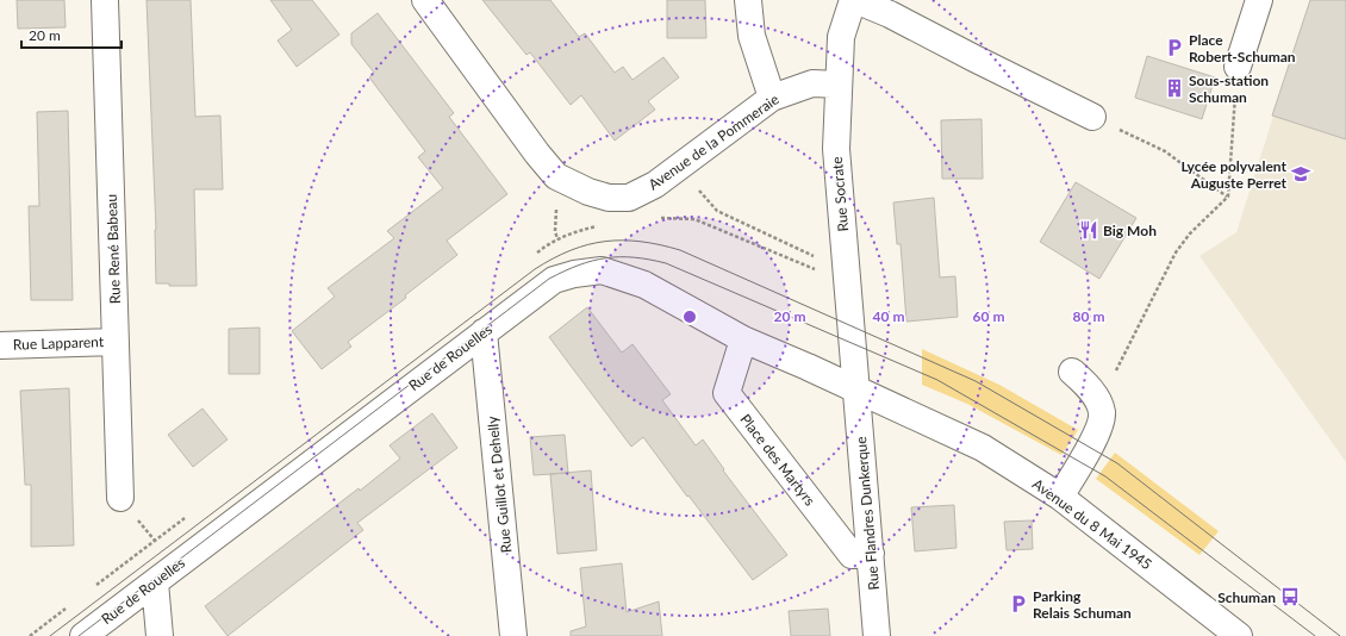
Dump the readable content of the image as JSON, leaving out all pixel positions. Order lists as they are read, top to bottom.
{
  "streets": {
    "street": [
      "Avenue de la Pommeraie",
      "Rue Socrate",
      "Rue René Babeau",
      "Rue Lapparent",
      "Rue de Rouelles",
      "Place des Martyrs",
      "Rue Guillot et Dehelly",
      "Rue Flandres Dunkerque",
      "Avenue du 8 Mai 1945"
    ]
  },
  "crossings": [
    ["Avenue de la Pommeraie", "Rue Socrate"],
    ["Rue Socrate", "Rue de Rouelles"],
    ["Rue Socrate", "Rue Flandres Dunkerque"],
    ["Rue Socrate", "Avenue du 8 Mai 1945"],
    ["Rue René Babeau", "Rue Lapparent"],
    ["Rue de Rouelles", "Place des Martyrs"],
    ["Rue de Rouelles", "Rue Guillot et Dehelly"],
    ["Rue de Rouelles", "Rue Flandres Dunkerque"],
    ["Rue de Rouelles", "Avenue du 8 Mai 1945"],
    ["Place des Martyrs", "Rue Flandres Dunkerque"],
    ["Rue Flandres Dunkerque", "Avenue du 8 Mai 1945"]
  ],
  "places": {
    "parking": ["Place Robert-Schuman", "Parking Relais Schuman"],
    "building": ["Sous-station Schuman"],
    "school or university": ["Lycée polyvalent Auguste Perret"],
    "restaurant": ["Big Moh"],
    "bus stop": ["Schuman"]
  },
  "scale_bar": "20 m",
  "rings": [
    "20 m",
    "40 m",
    "60 m",
    "80 m"
  ]
}
